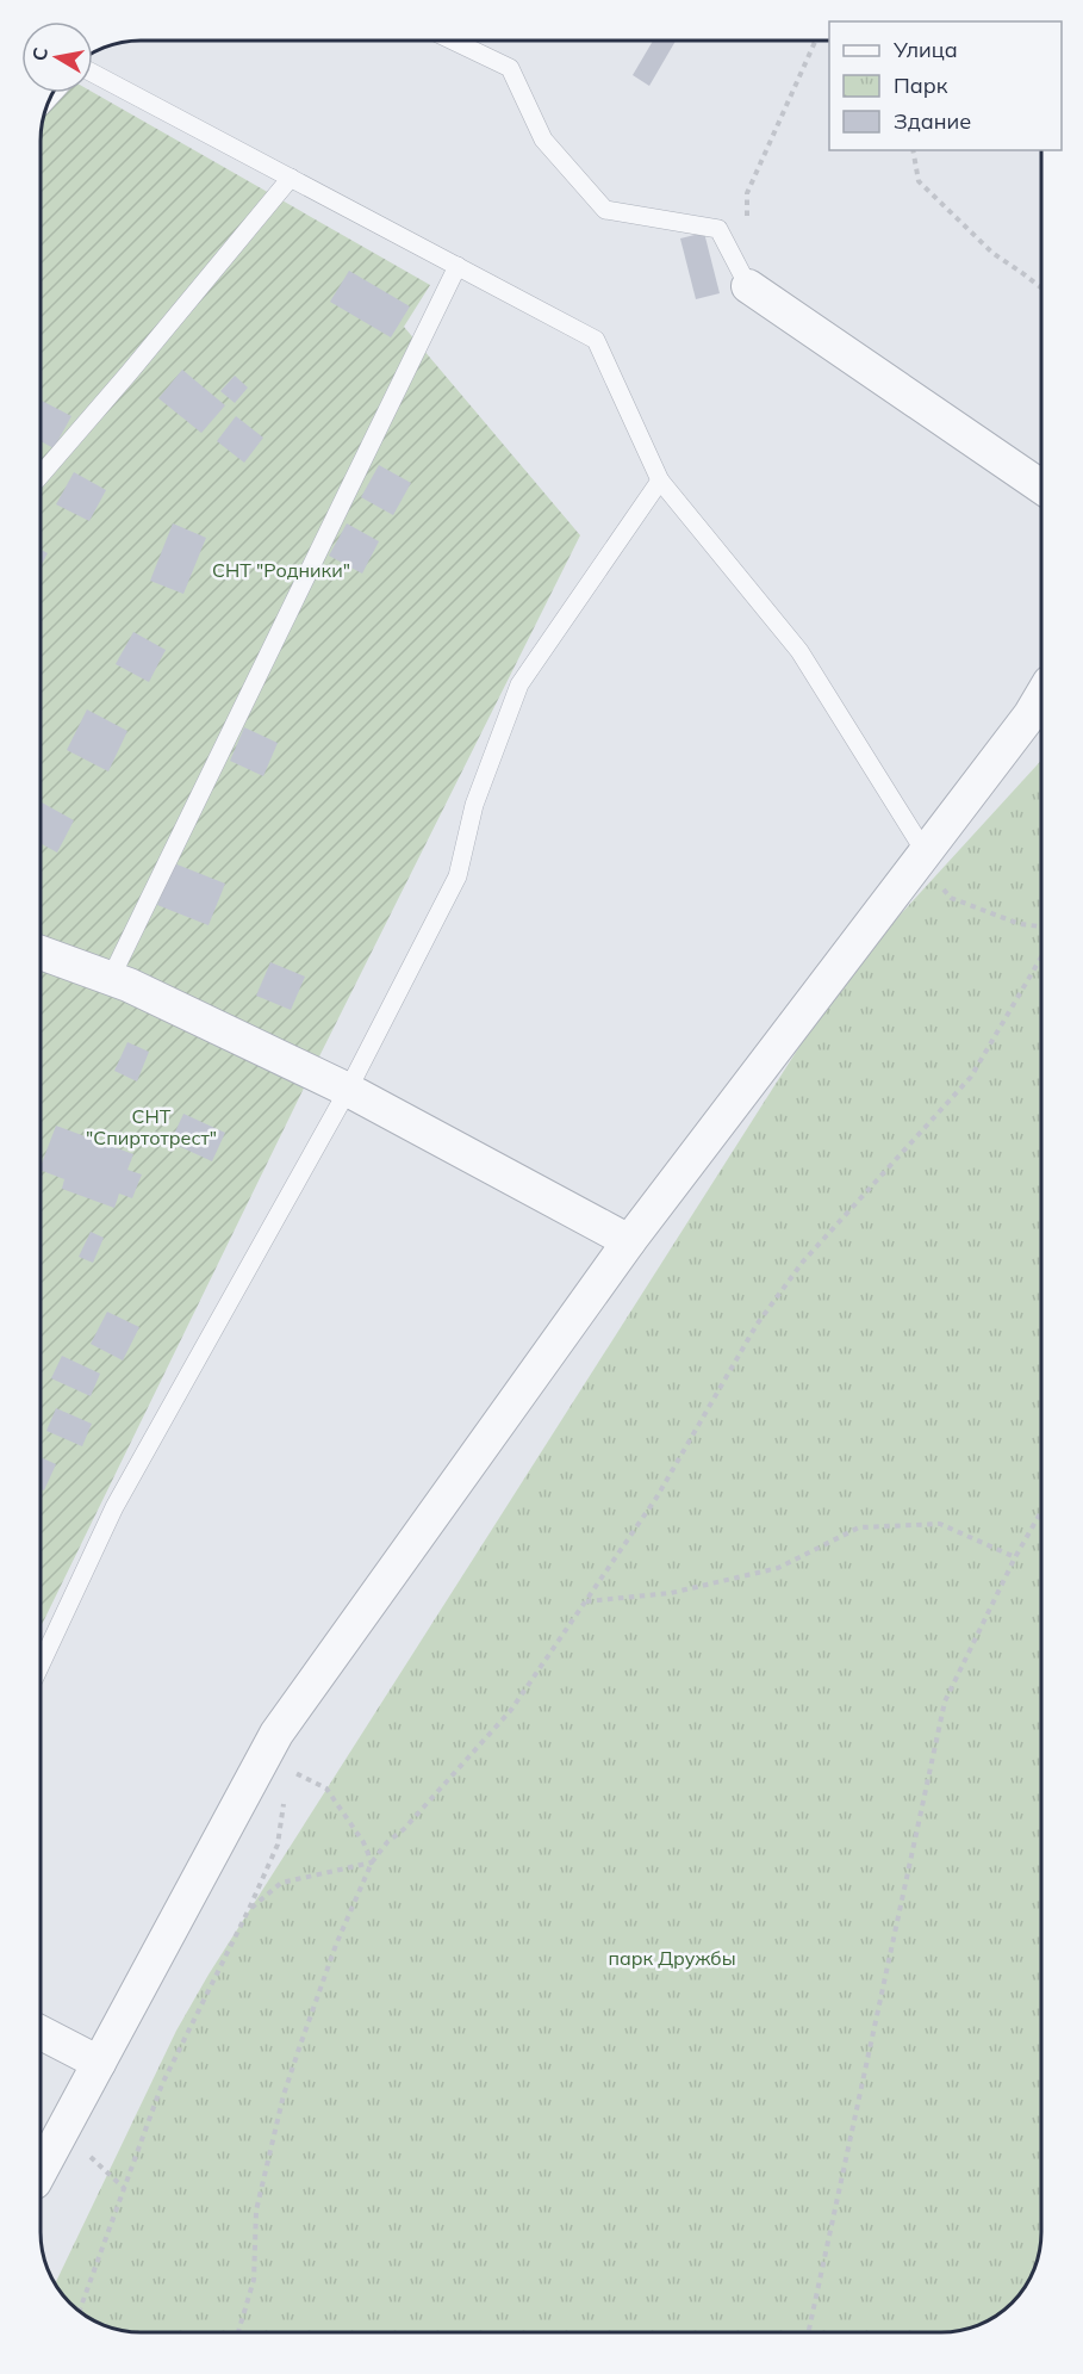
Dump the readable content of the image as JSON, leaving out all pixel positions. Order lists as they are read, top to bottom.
{
  "parks": ["СНТ \"Родники\"", "СНТ \"Спиртотрест\"", "парк Дружбы"],
  "legend": ["Улица", "Парк", "Здание"],
  "north": "left"
}
